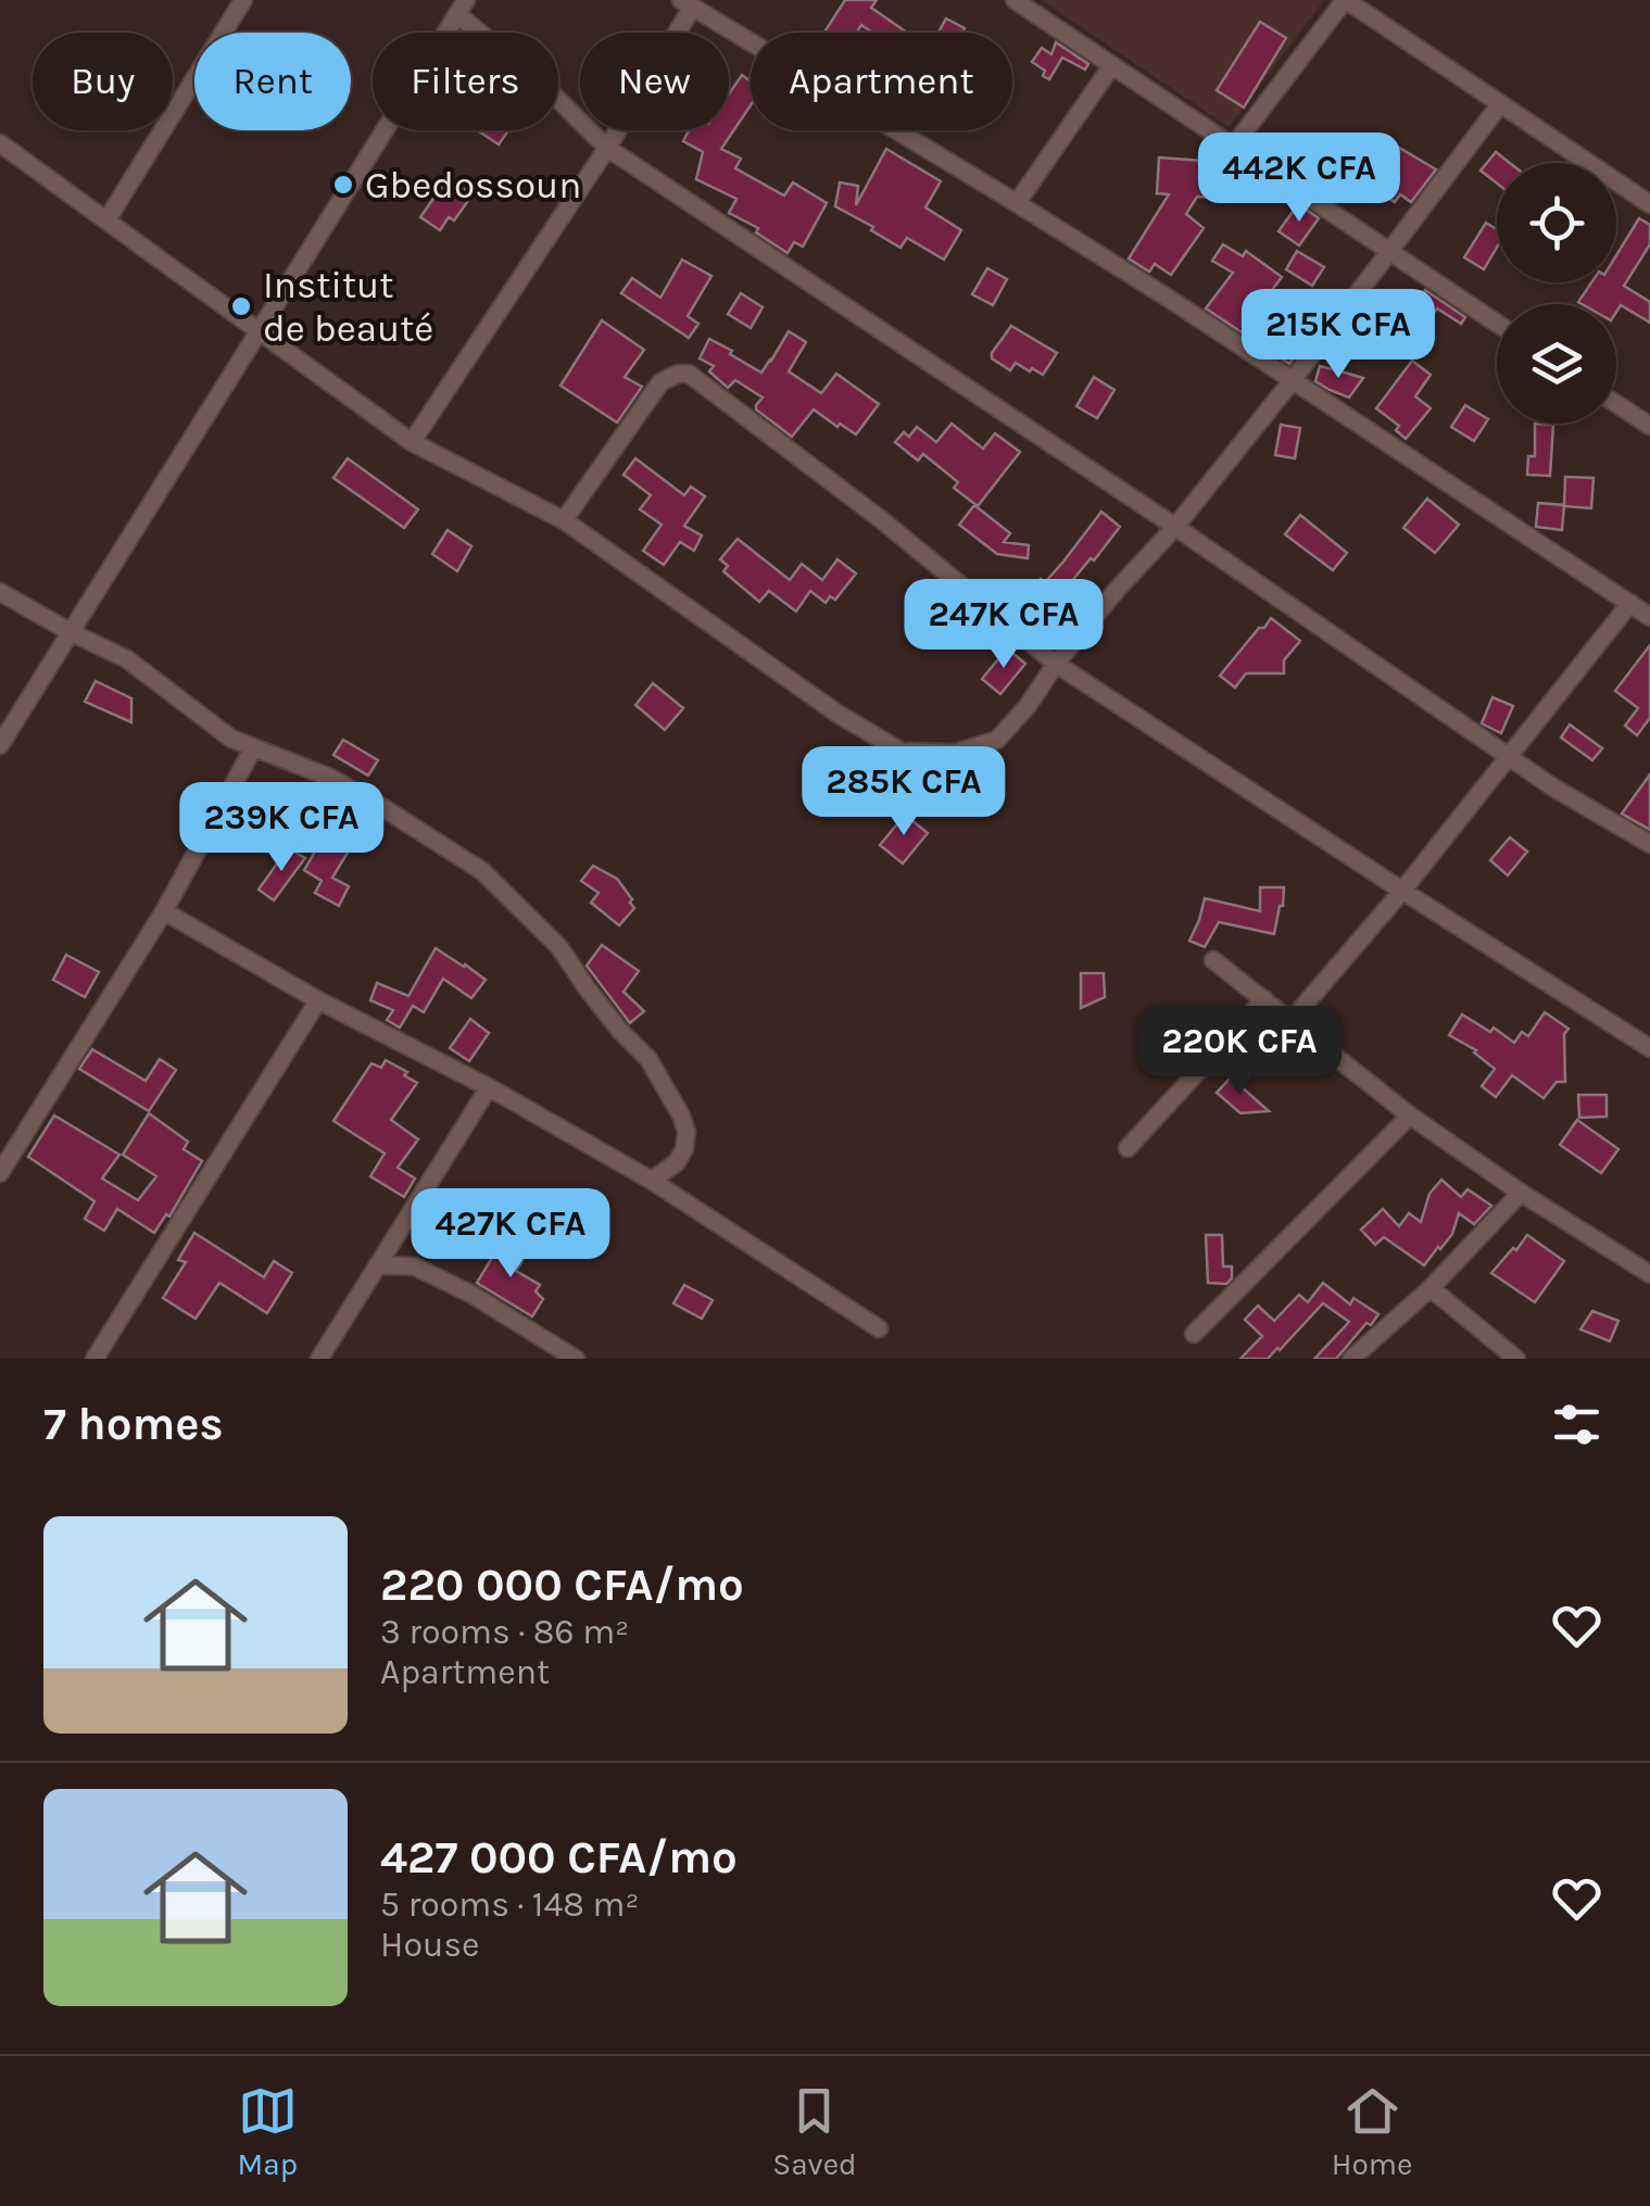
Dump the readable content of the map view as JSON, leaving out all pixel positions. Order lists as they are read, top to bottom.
{
  "places": ["Gbedossoun", "Institut de beauté"],
  "page": {
    "chip": [
      "Buy",
      "Rent",
      "Filters",
      "New",
      "Apartment"
    ],
    "price": [
      "442K CFA",
      "215K CFA",
      "247K CFA",
      "285K CFA",
      "239K CFA",
      "220K CFA",
      "427K CFA"
    ],
    "heading": "7 homes",
    "list": [
      {
        "name": "220 000 CFA/mo",
        "note": "3 rooms · 86 m² · Apartment"
      },
      {
        "name": "427 000 CFA/mo",
        "note": "5 rooms · 148 m² · House"
      }
    ],
    "tabs": ["Map", "Saved", "Home"]
  }
}
